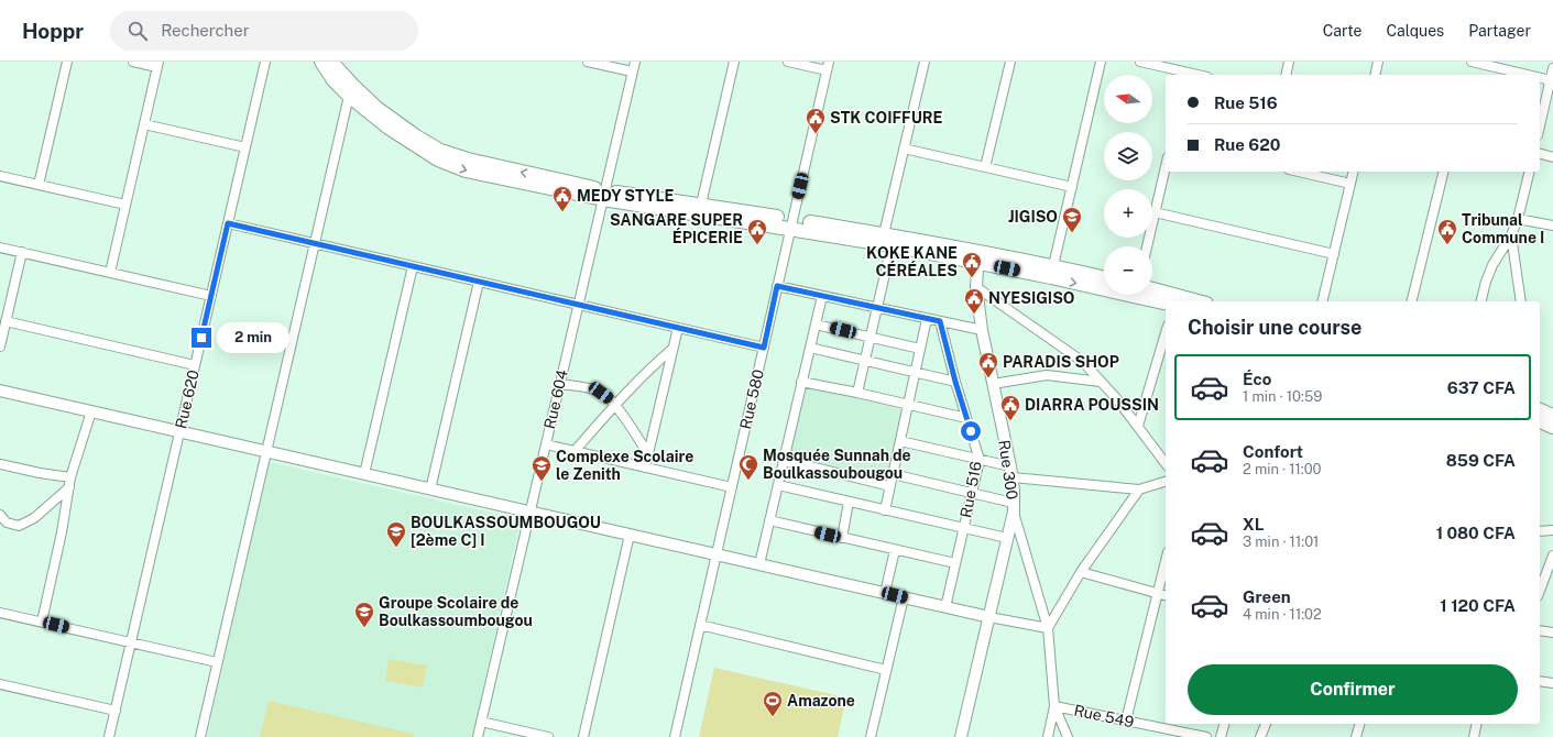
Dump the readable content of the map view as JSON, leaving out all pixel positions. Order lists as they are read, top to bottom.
{
  "streets": {
    "street": [
      "Rue 620",
      "Rue 604",
      "Rue 580",
      "Rue 300",
      "Rue 516",
      "Rue 549"
    ]
  },
  "places": {
    "public building": [
      "STK COIFFURE",
      "MEDY STYLE",
      "SANGARE SUPER ÉPICERIE",
      "Tribunal Commune I",
      "KOKE KANE CÉRÉALES",
      "NYESIGISO",
      "PARADIS SHOP",
      "DIARRA POUSSIN"
    ],
    "school or university": [
      "JIGISO",
      "Complexe Scolaire le Zenith",
      "BOULKASSOUMBOUGOU [2ème C] I",
      "Groupe Scolaire de Boulkassoumbougou"
    ],
    "mosque": ["Mosquée Sunnah de Boulkassoubougou"],
    "sports": ["Amazone"]
  },
  "north": "left",
  "page": {
    "header": "Hoppr",
    "search": "Rechercher",
    "nav": ["Carte", "Calques", "Partager"],
    "map_buttons": ["+", "−"],
    "banner": ["Rue 516", "Rue 620"],
    "heading": "Choisir une course",
    "bubble": "2 min",
    "list": [
      {
        "name": "Éco",
        "note": "1 min · 10:59",
        "value": "637 CFA"
      },
      {
        "name": "Confort",
        "note": "2 min · 11:00",
        "value": "859 CFA"
      },
      {
        "name": "XL",
        "note": "3 min · 11:01",
        "value": "1 080 CFA"
      },
      {
        "name": "Green",
        "note": "4 min · 11:02",
        "value": "1 120 CFA"
      }
    ],
    "buttons": "Confirmer"
  }
}
